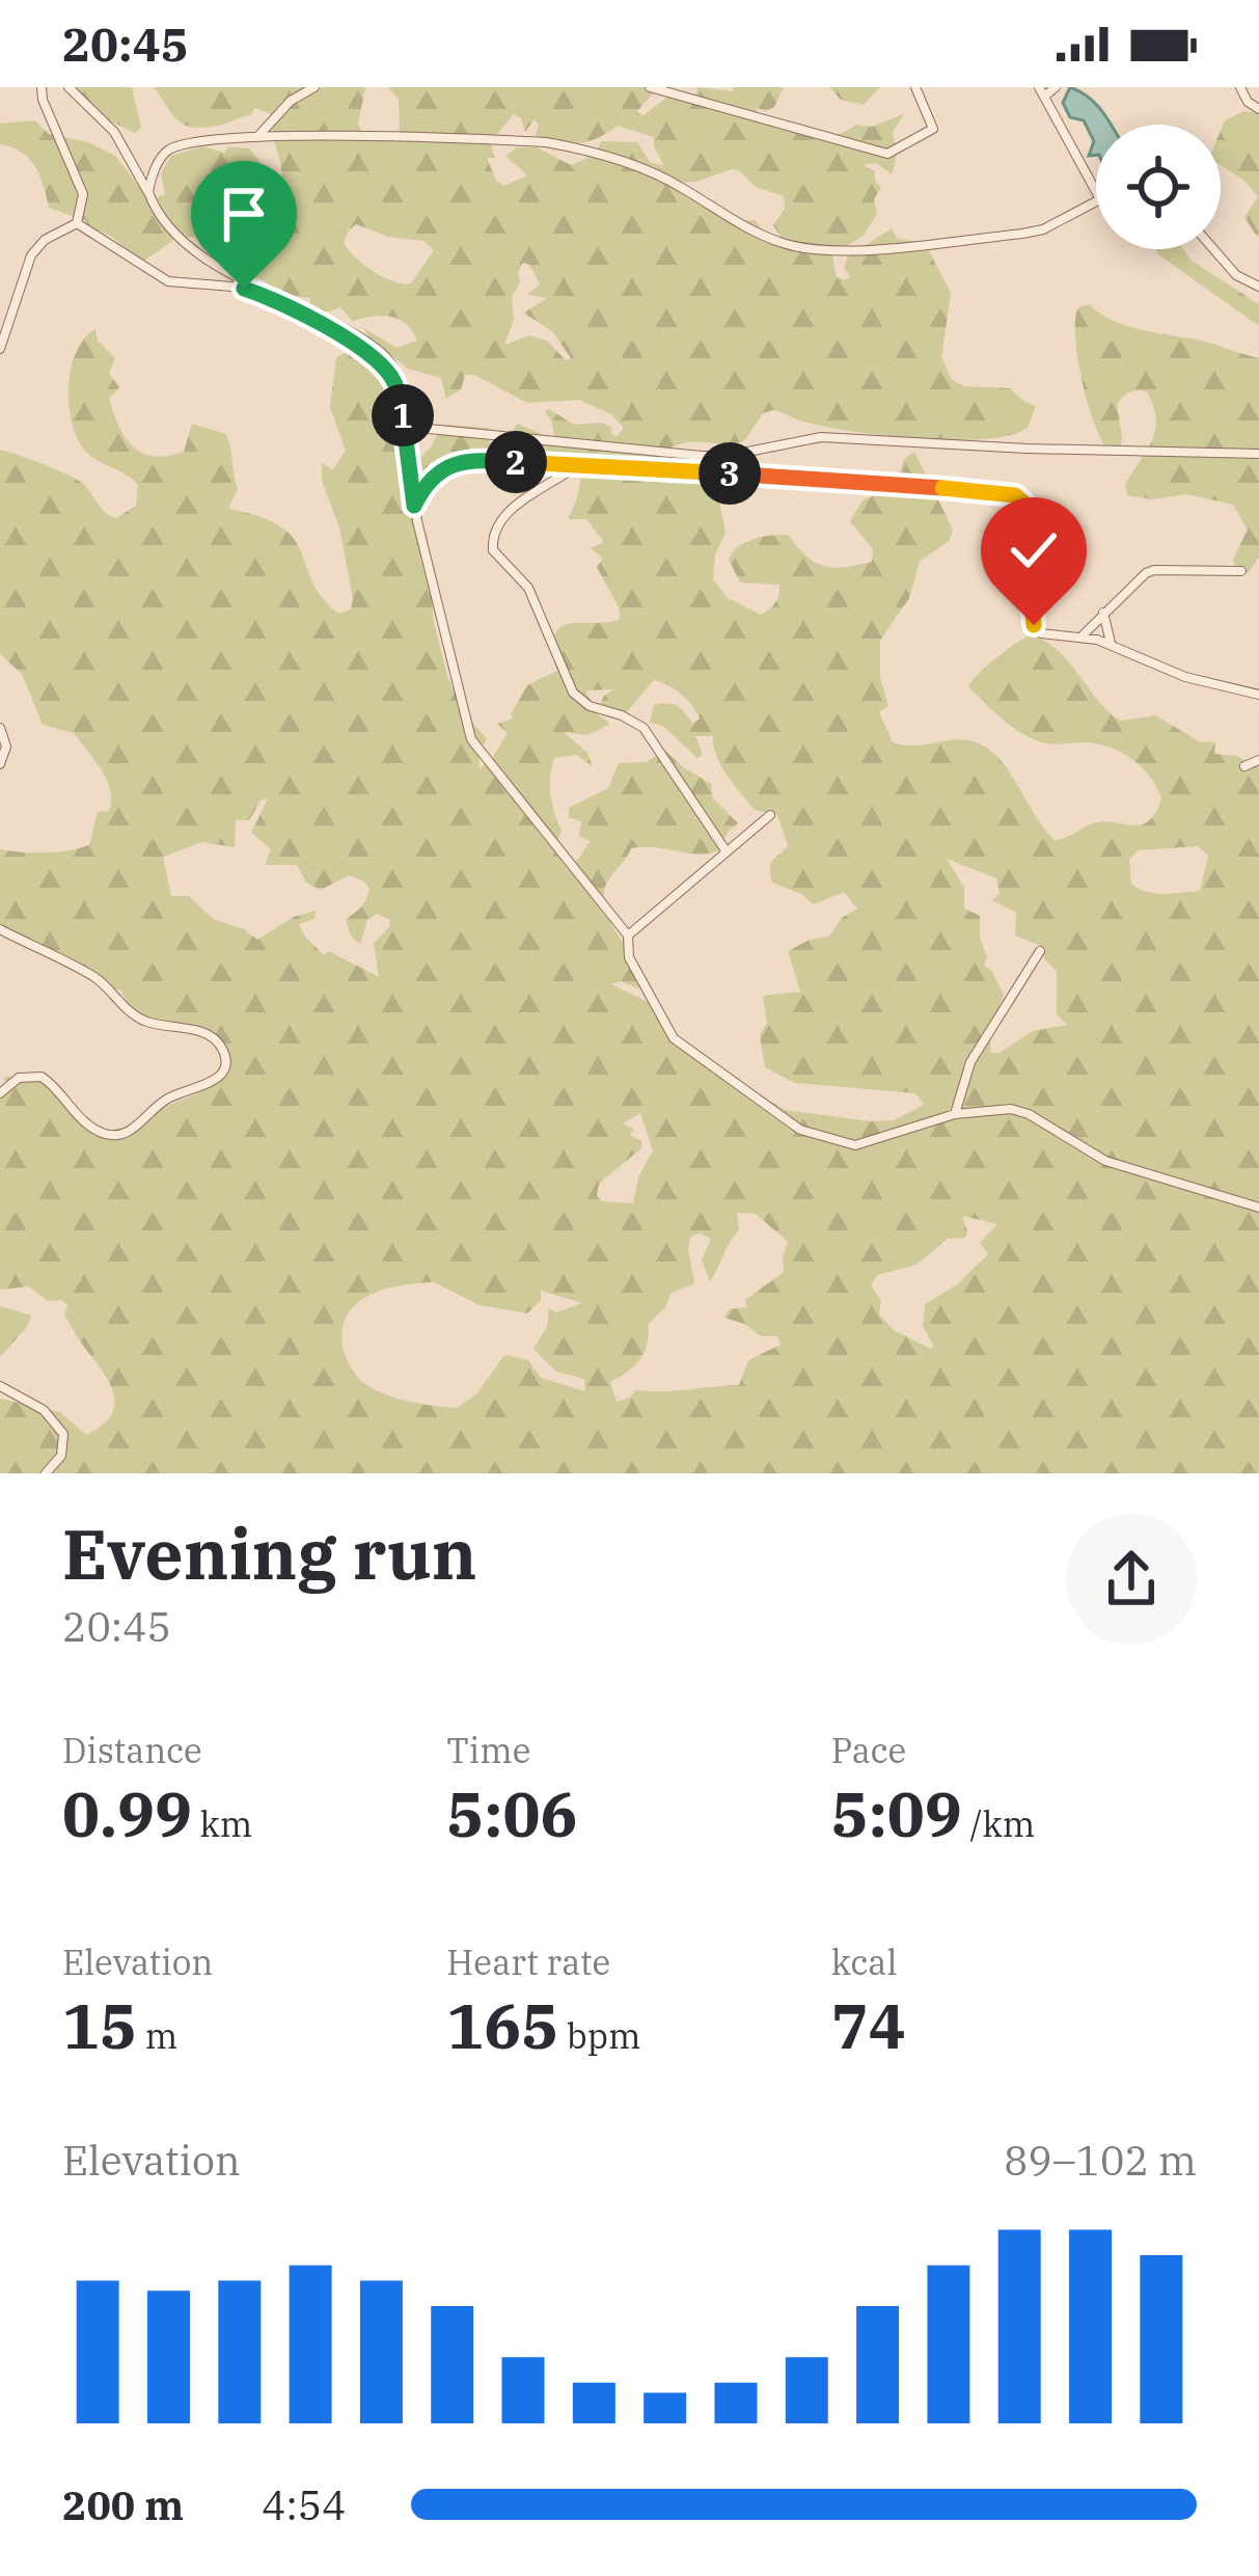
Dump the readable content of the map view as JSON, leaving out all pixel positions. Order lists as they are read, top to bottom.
{
  "page": {
    "status": "20:45",
    "pins": ["1", "2", "3"],
    "heading": ["Evening run", "20:45"],
    "stats": [
      ["Distance", "0.99 km"],
      ["Time", "5:06"],
      ["Pace", "5:09 /km"],
      ["Elevation", "15 m"],
      ["Heart rate", "165 bpm"],
      ["kcal", "74"]
    ],
    "chart": ["Elevation", "89–102 m"],
    "list": [
      {
        "name": "200 m",
        "note": "4:54"
      }
    ]
  }
}
